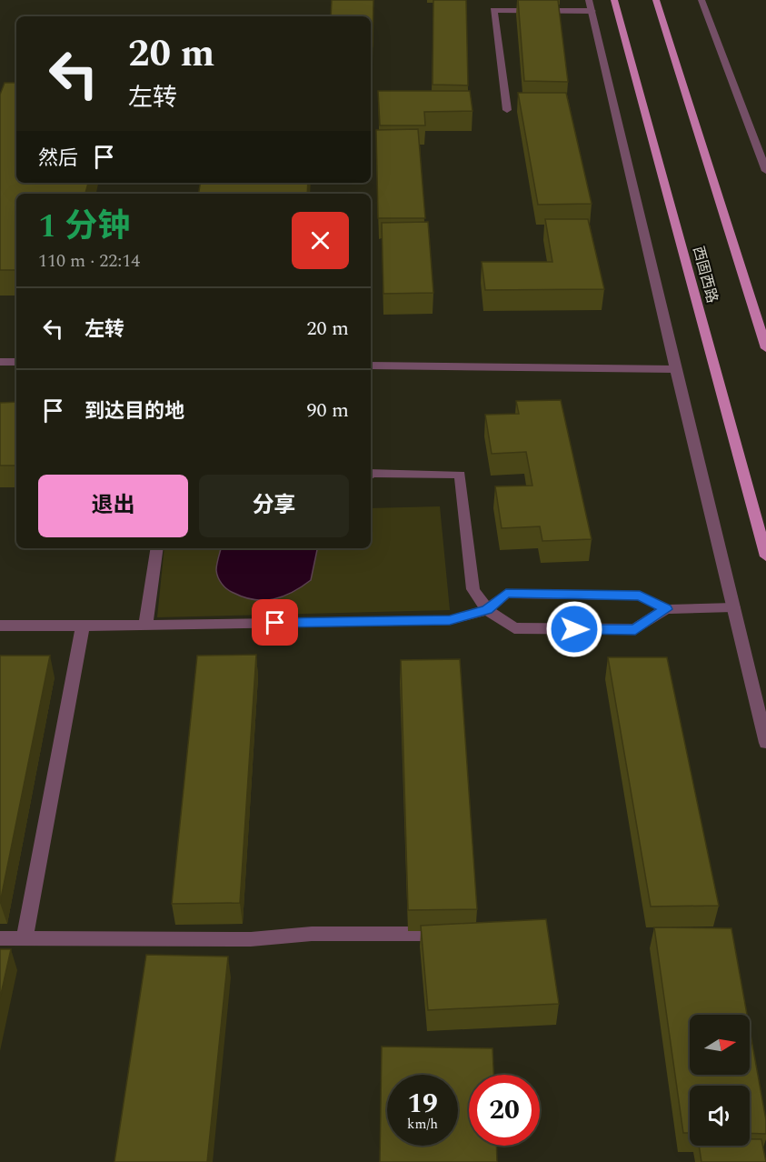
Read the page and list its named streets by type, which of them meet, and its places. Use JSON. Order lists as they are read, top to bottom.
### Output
{
  "streets": {
    "main road": ["西固西路"]
  },
  "north": "right",
  "page": {
    "turn": ["20 m", "左转"],
    "then": "然后",
    "heading": ["1 分钟", "110 m · 22:14"],
    "list": [
      {
        "name": "左转",
        "value": "20 m"
      },
      {
        "name": "到达目的地",
        "value": "90 m"
      }
    ],
    "buttons": ["退出", "分享"],
    "speed": "19 km/h",
    "limit": "20"
  }
}
